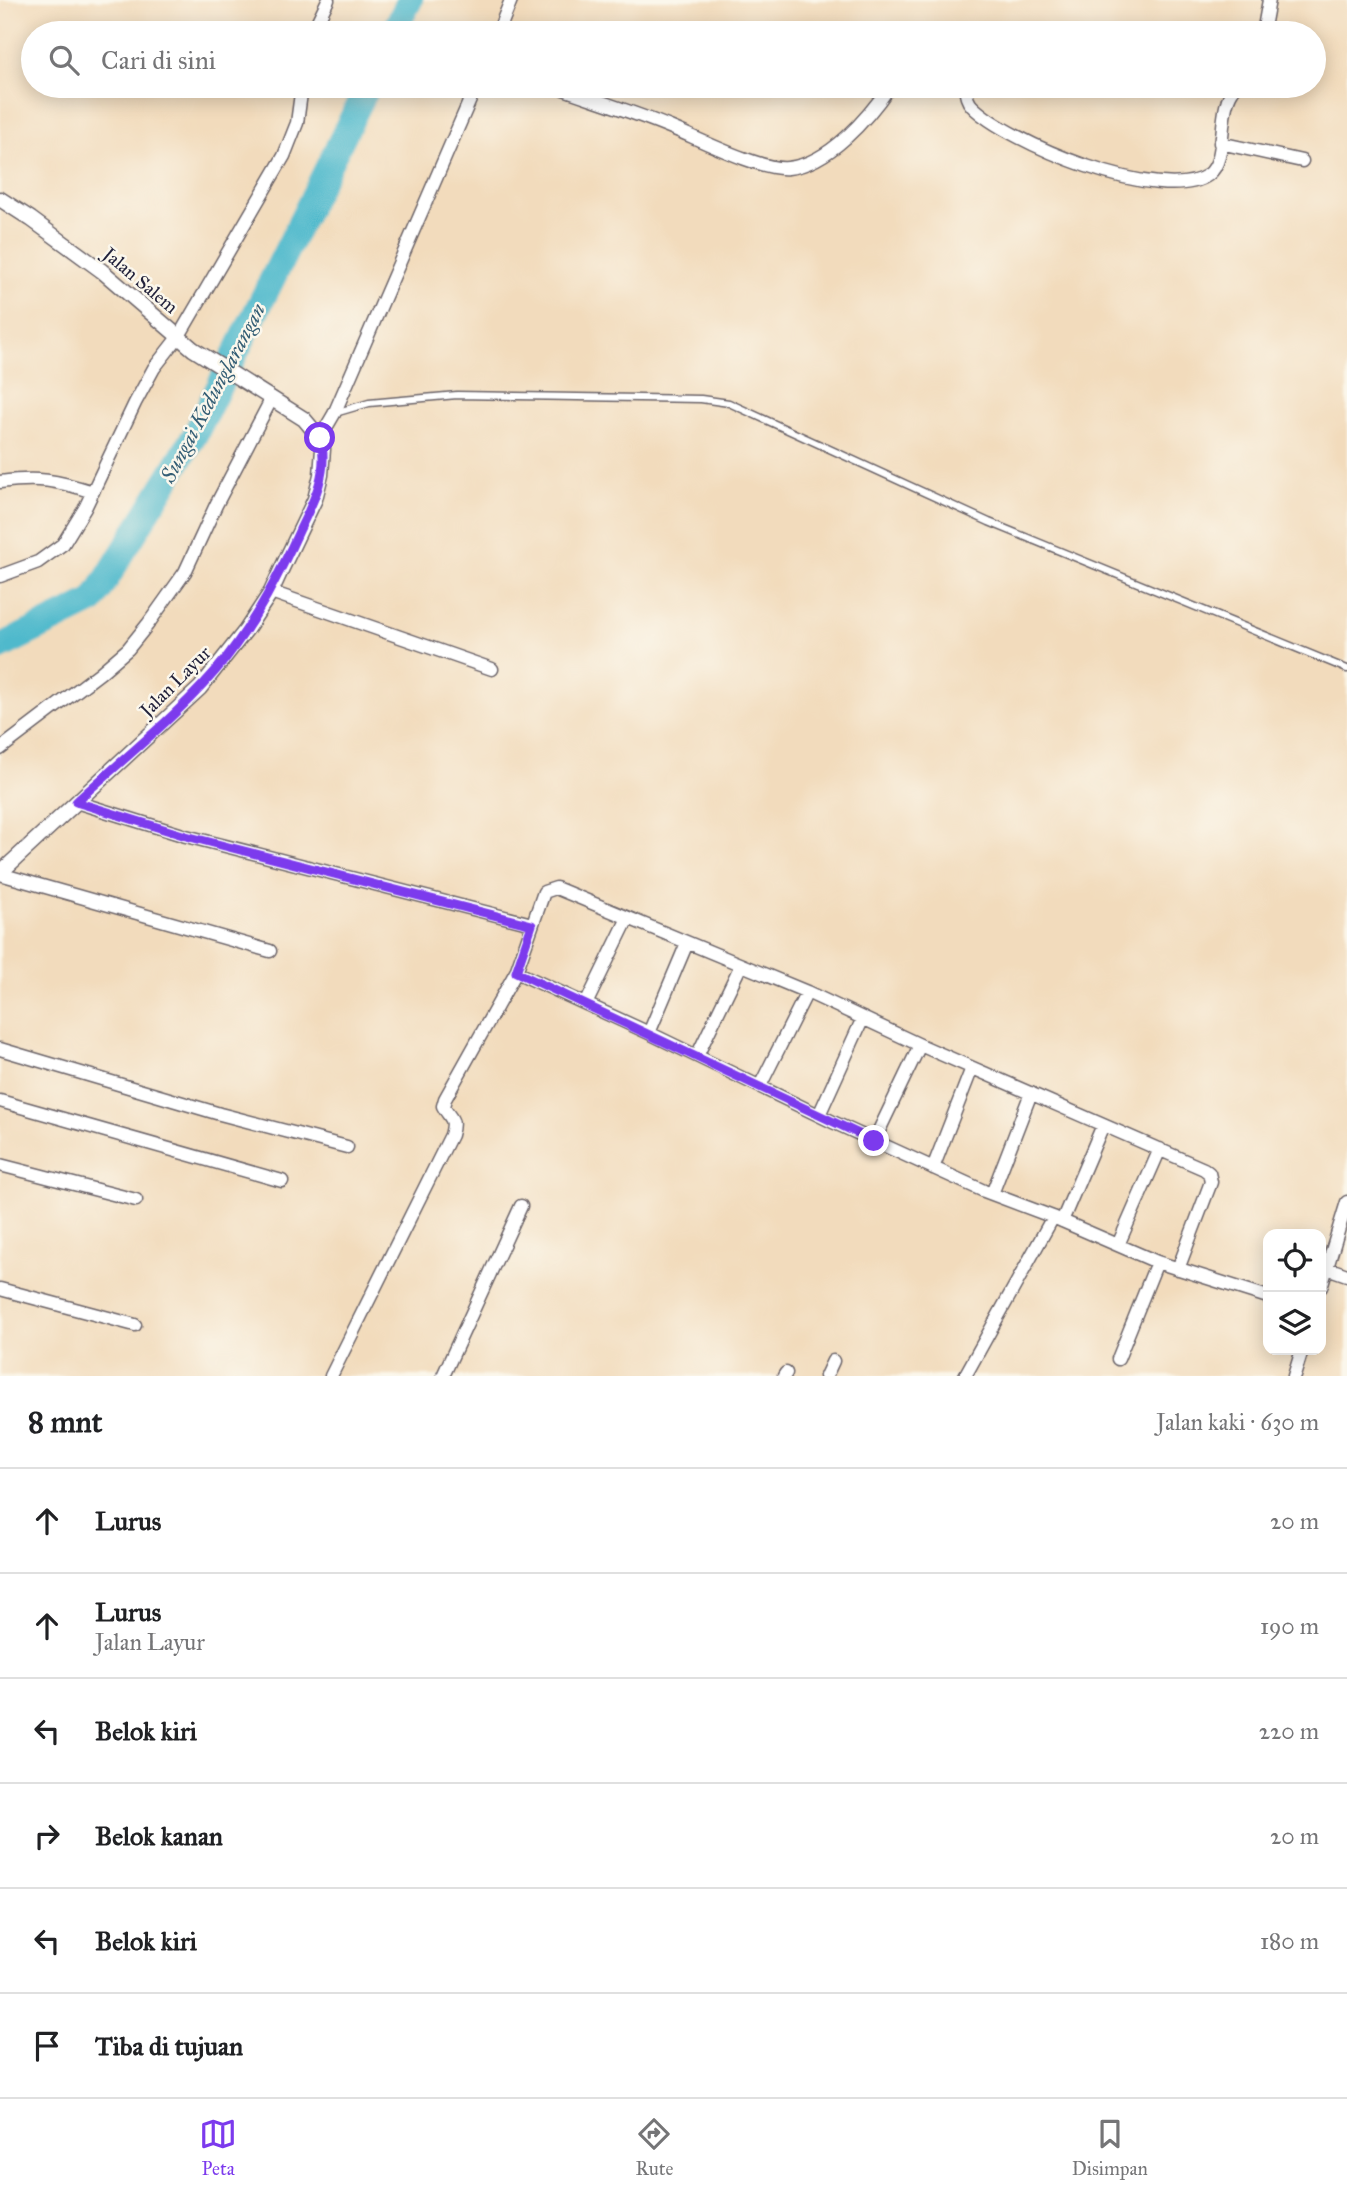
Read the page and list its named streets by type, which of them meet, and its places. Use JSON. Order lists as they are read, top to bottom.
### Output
{
  "streets": {
    "street": ["Jalan Salem", "Jalan Layur"]
  },
  "crossings": [
    ["Jalan Salem", "Jalan Layur"]
  ],
  "water": ["Sungai Kedunglarangan"],
  "page": {
    "search": "Cari di sini",
    "heading": ["8 mnt", "Jalan kaki · 630 m"],
    "list": [
      ["Lurus", "20 m"],
      ["Lurus", "Jalan Layur", "190 m"],
      ["Belok kiri", "220 m"],
      ["Belok kanan", "20 m"],
      ["Belok kiri", "180 m"],
      "Tiba di tujuan"
    ],
    "nav": ["Peta", "Rute", "Disimpan"]
  }
}
